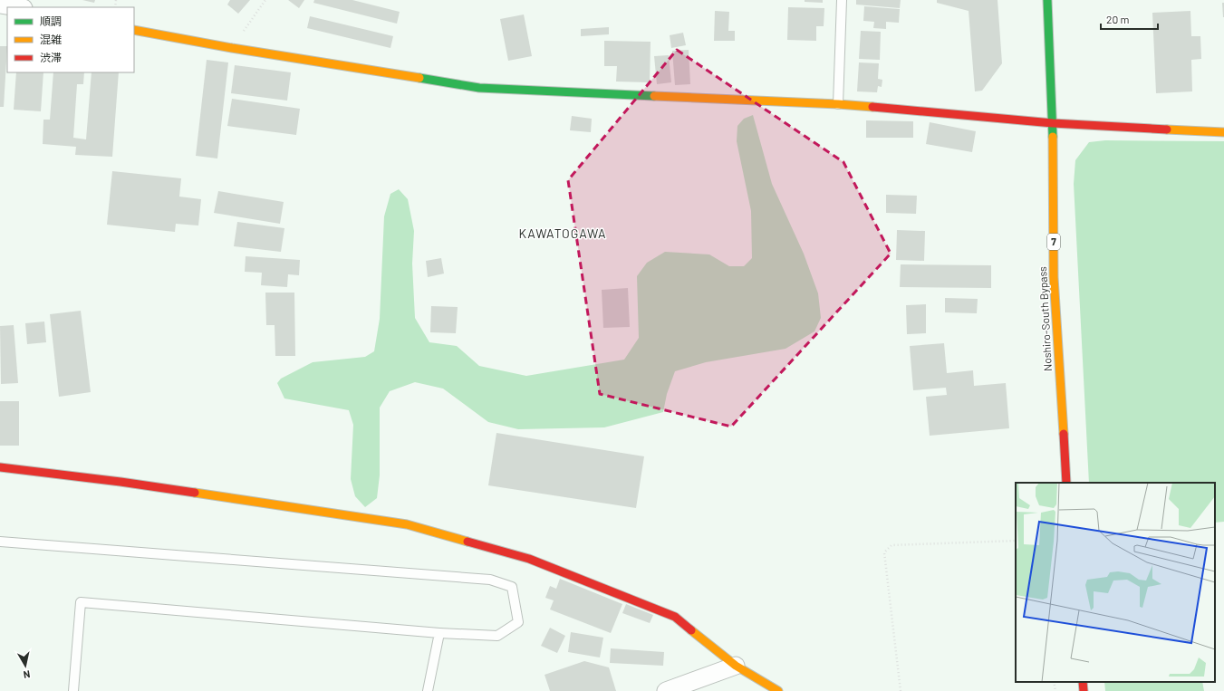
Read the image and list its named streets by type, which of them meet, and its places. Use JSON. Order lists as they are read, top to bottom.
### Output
{
  "streets": {
    "main road": ["7", "Noshiro-South Bypass"]
  },
  "districts": ["KAWATOGAWA"],
  "legend": ["順調", "混雑", "渋滞"],
  "scale_bar": "20 m",
  "north": "bottom"
}
